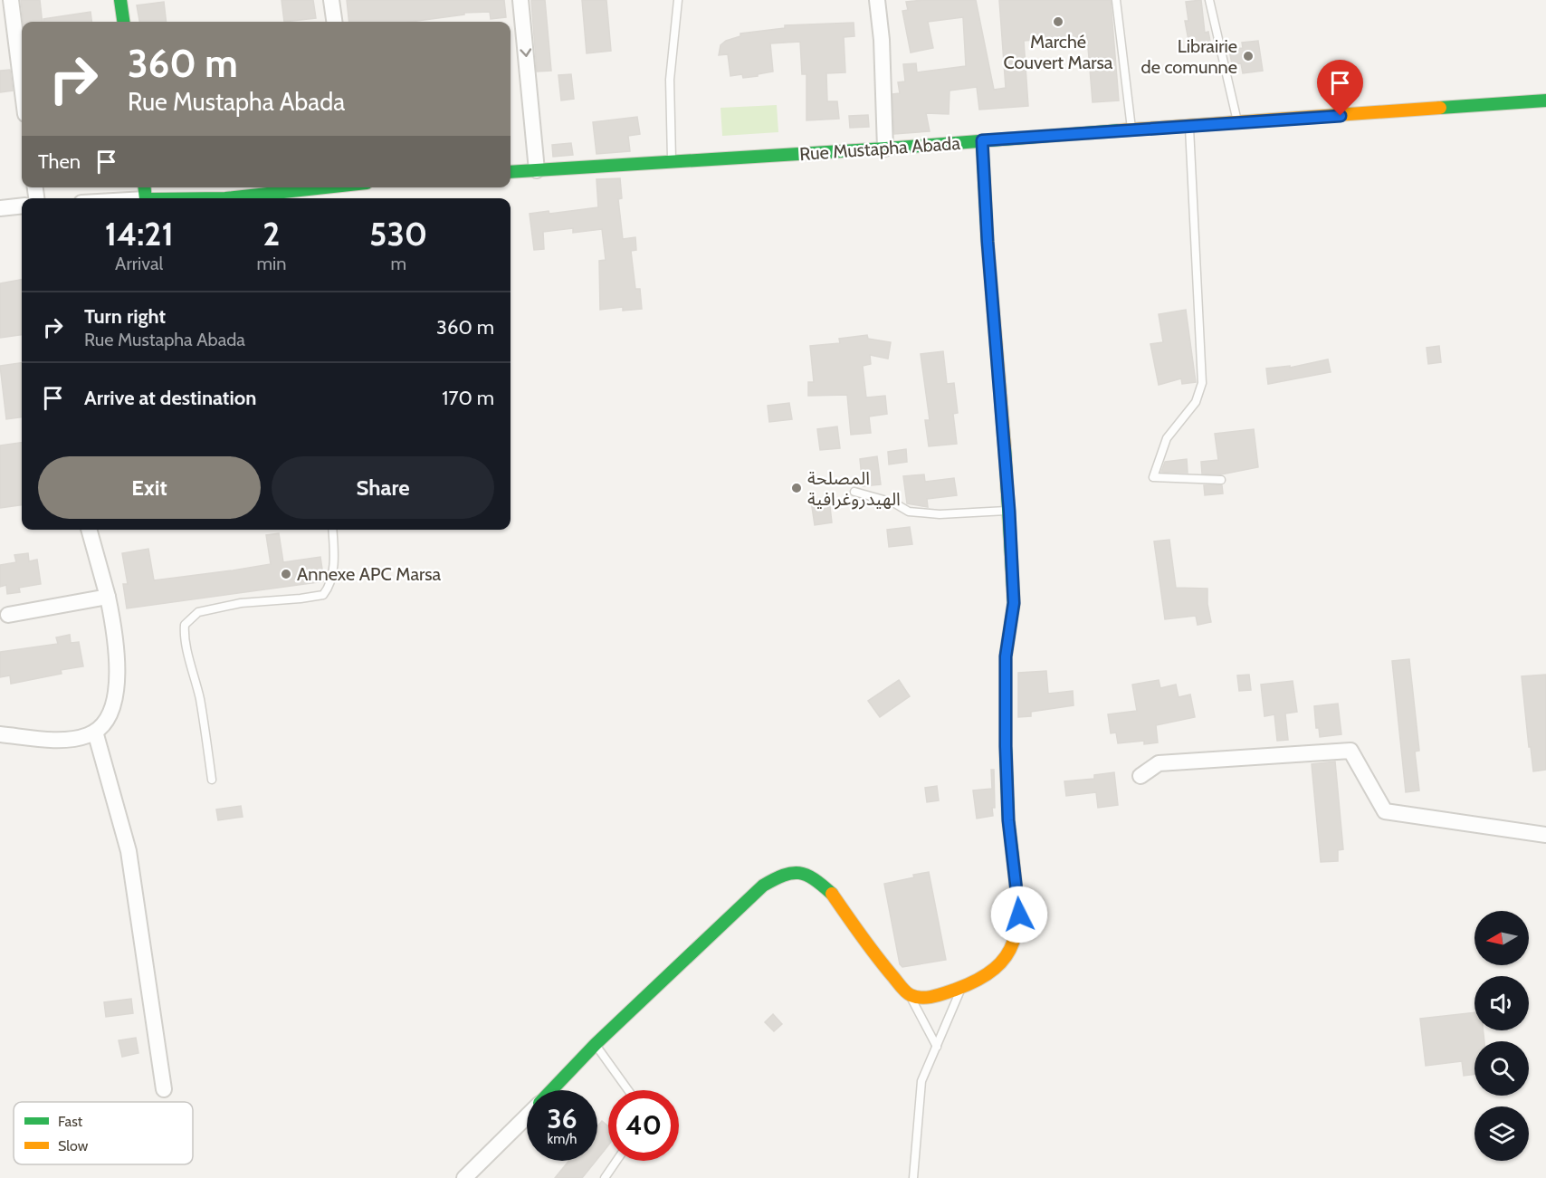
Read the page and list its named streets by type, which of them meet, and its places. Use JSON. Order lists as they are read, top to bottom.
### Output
{
  "streets": {
    "street": ["Rue Mustapha Abada"]
  },
  "places": [
    "Marché Couvert Marsa",
    "Librairie de comunne",
    "المصلحة الهيدروغرافية",
    "Annexe APC Marsa"
  ],
  "legend": ["Fast", "Slow"],
  "north": "left",
  "page": {
    "turn": ["360 m", "Rue Mustapha Abada"],
    "then": "Then",
    "eta": [
      "14:21",
      "Arrival",
      "2",
      "min",
      "530",
      "m"
    ],
    "list": [
      {
        "name": "Turn right",
        "note": "Rue Mustapha Abada",
        "value": "360 m"
      },
      {
        "name": "Arrive at destination",
        "value": "170 m"
      }
    ],
    "buttons": ["Exit", "Share"],
    "speed": "36 km/h",
    "limit": "40"
  }
}
